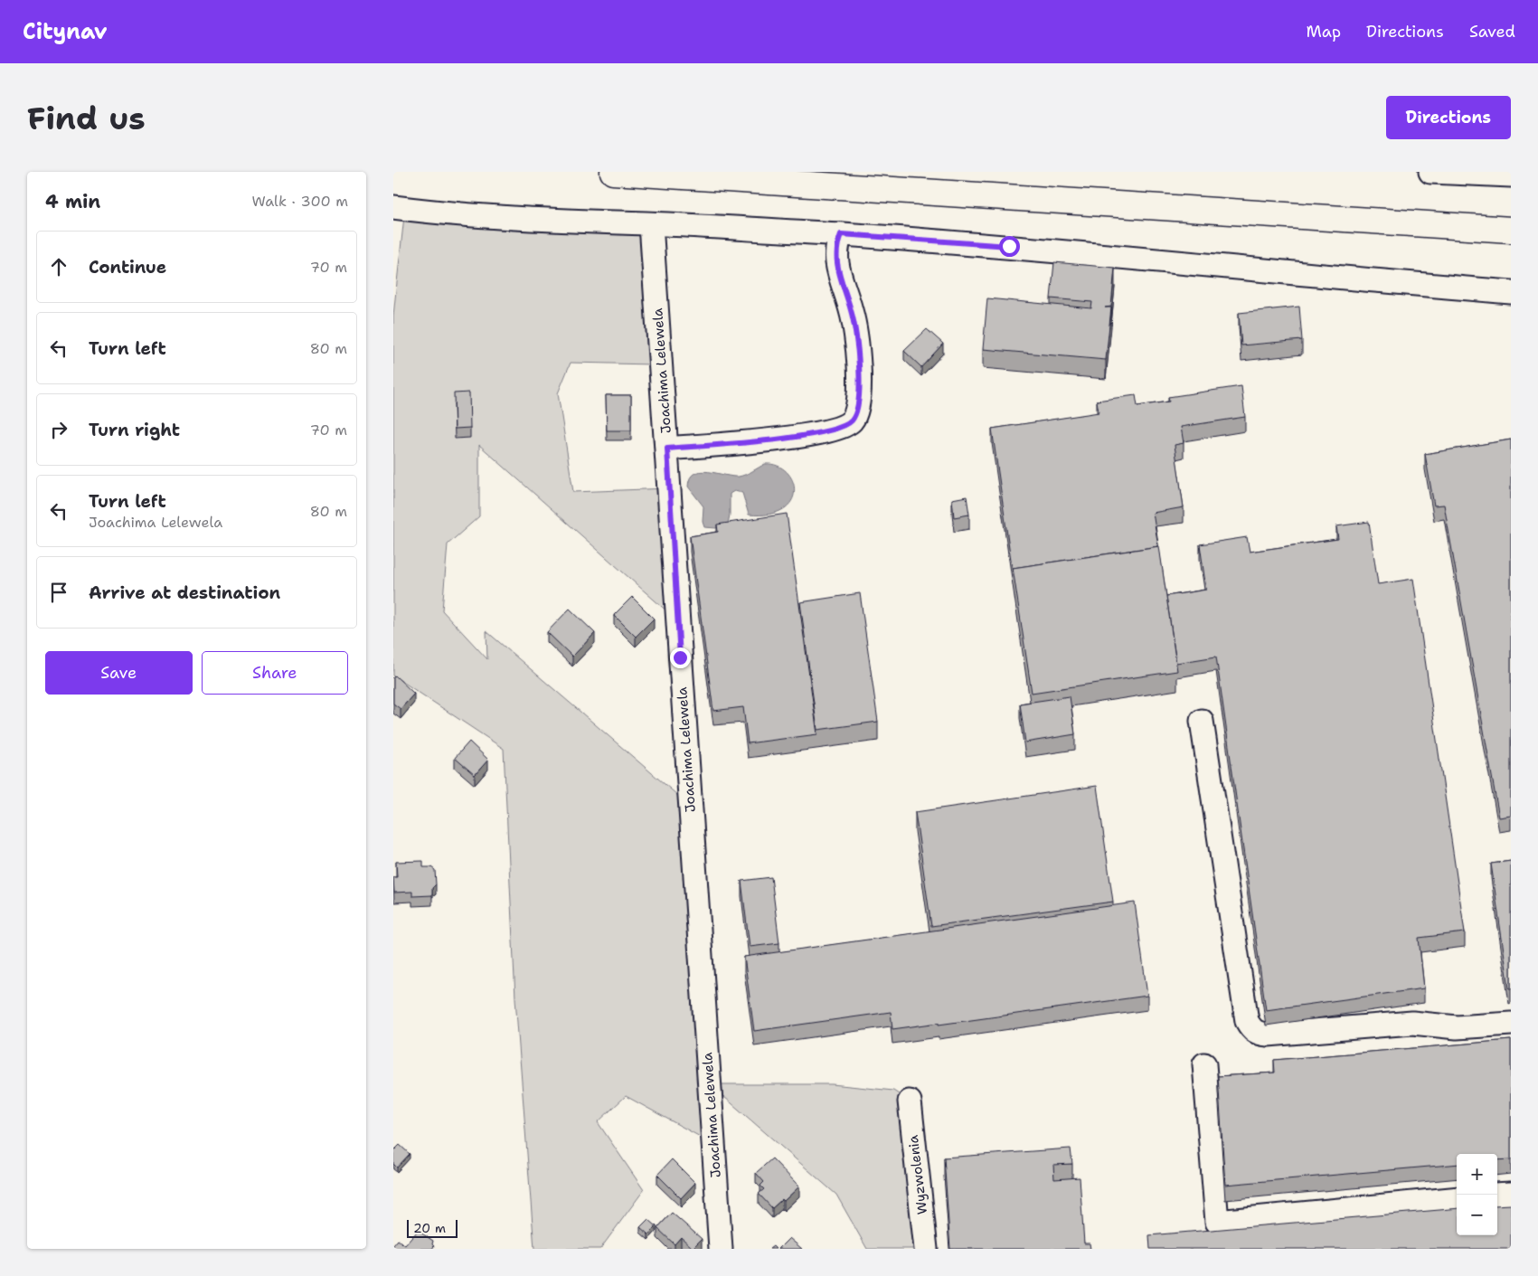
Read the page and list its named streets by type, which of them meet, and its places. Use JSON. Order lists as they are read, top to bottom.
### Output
{
  "streets": {
    "street": ["Joachima Lelewela", "Wyzwolenia"]
  },
  "scale_bar": "20 m",
  "page": {
    "header": "Citynav",
    "nav": ["Map", "Directions", "Saved"],
    "buttons": [
      "Directions",
      ["Save", "Share"]
    ],
    "title": "Find us",
    "heading": ["4 min", "Walk · 300 m"],
    "list": [
      ["Continue", "70 m"],
      ["Turn left", "80 m"],
      ["Turn right", "70 m"],
      ["Turn left", "Joachima Lelewela", "80 m"],
      "Arrive at destination"
    ],
    "map_buttons": ["+", "−"],
    "scale": "20 m"
  }
}
